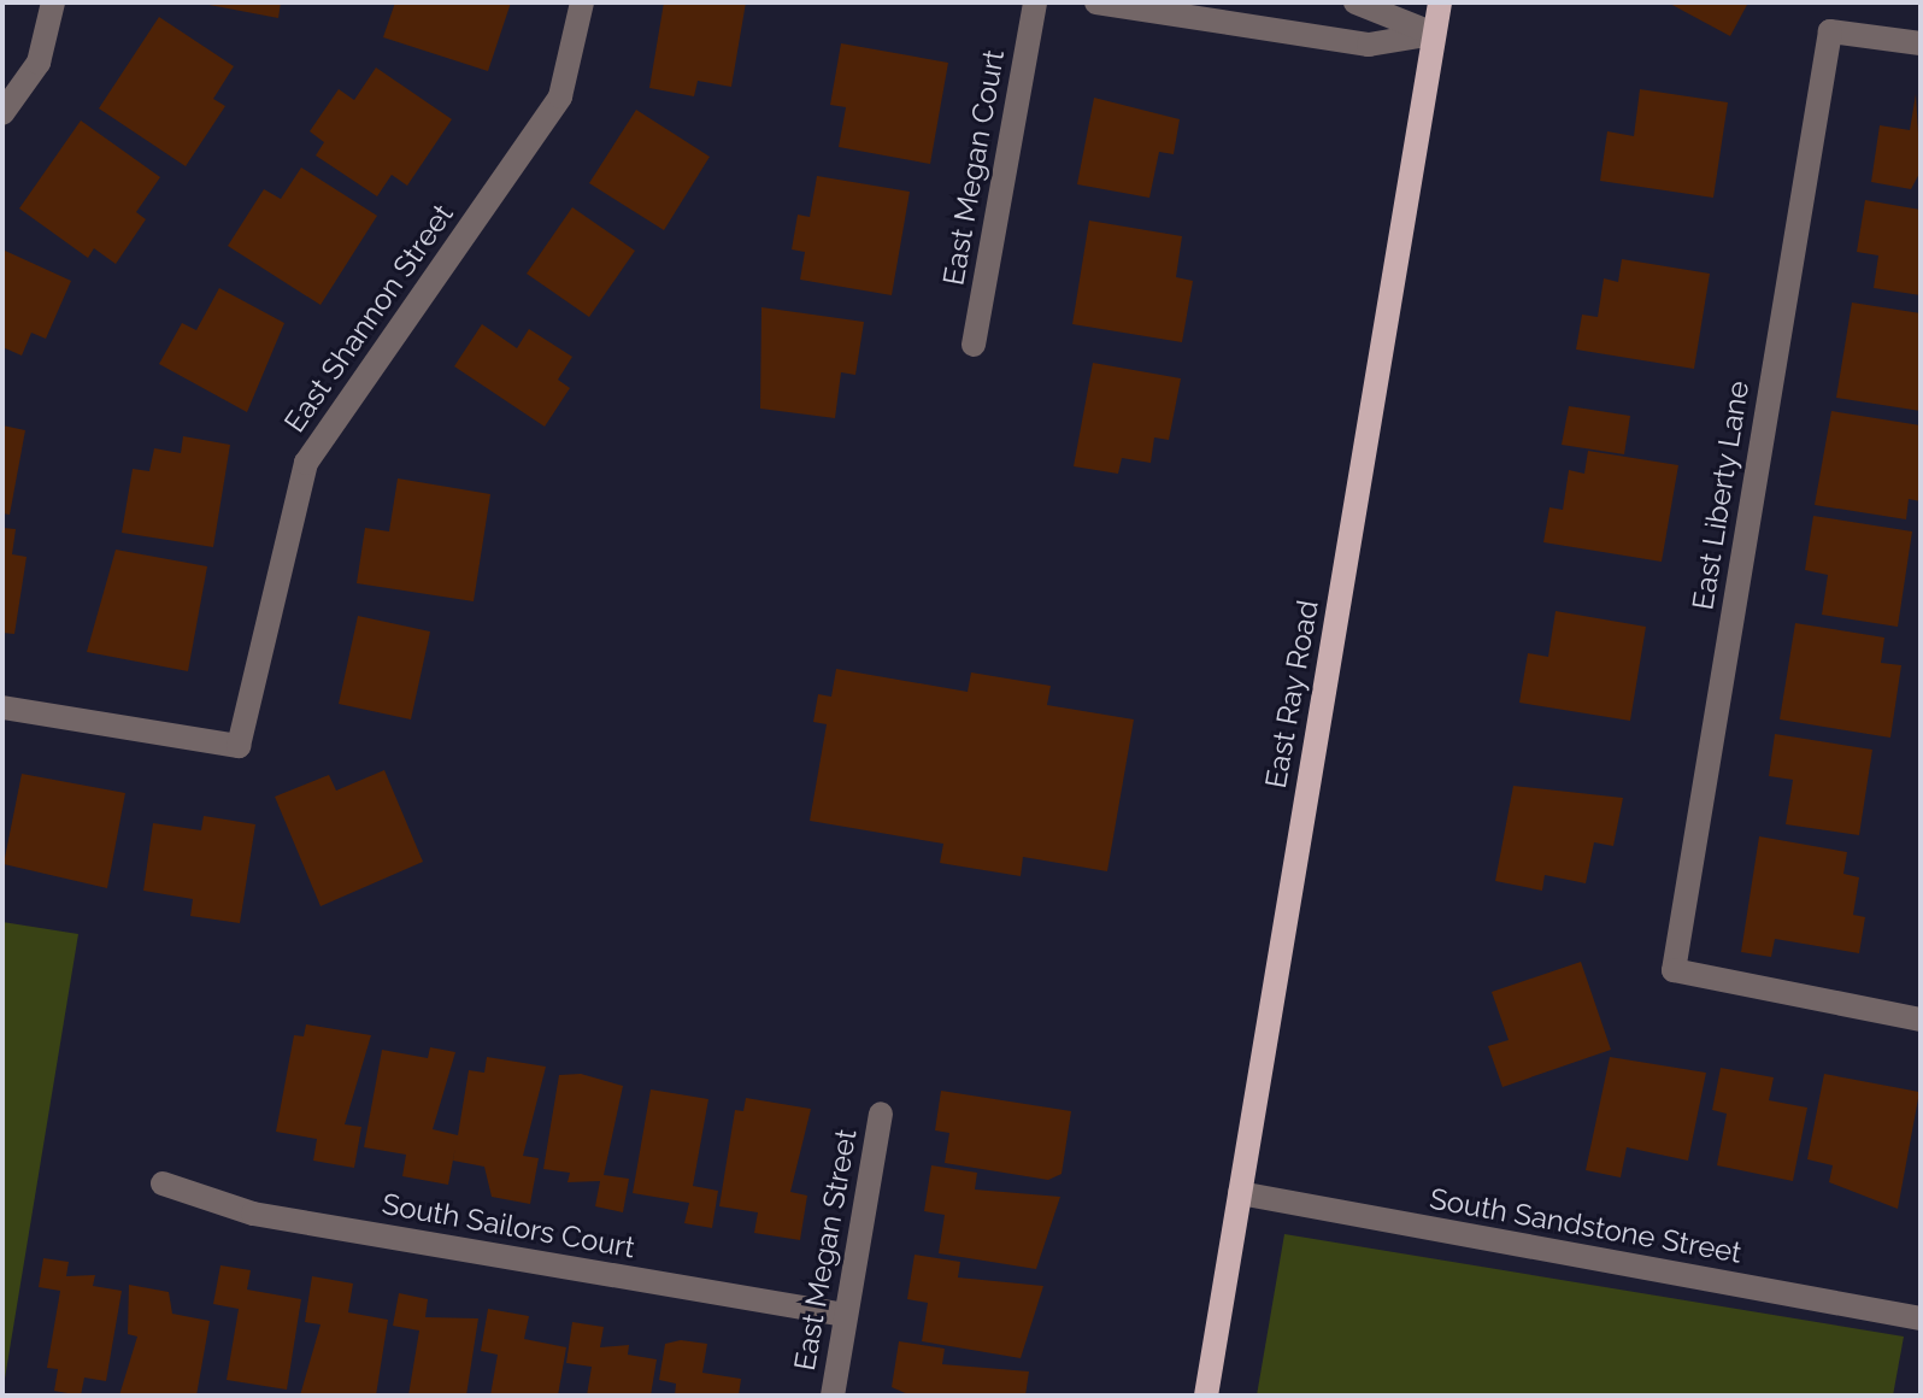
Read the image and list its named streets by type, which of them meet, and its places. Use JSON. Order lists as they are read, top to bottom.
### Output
{
  "streets": {
    "main road": ["East Ray Road"],
    "street": [
      "East Megan Court",
      "East Shannon Street",
      "East Liberty Lane",
      "South Sailors Court",
      "South Sandstone Street",
      "East Megan Street"
    ]
  },
  "crossings": [
    ["East Ray Road", "South Sandstone Street"],
    ["South Sailors Court", "East Megan Street"]
  ]
}
